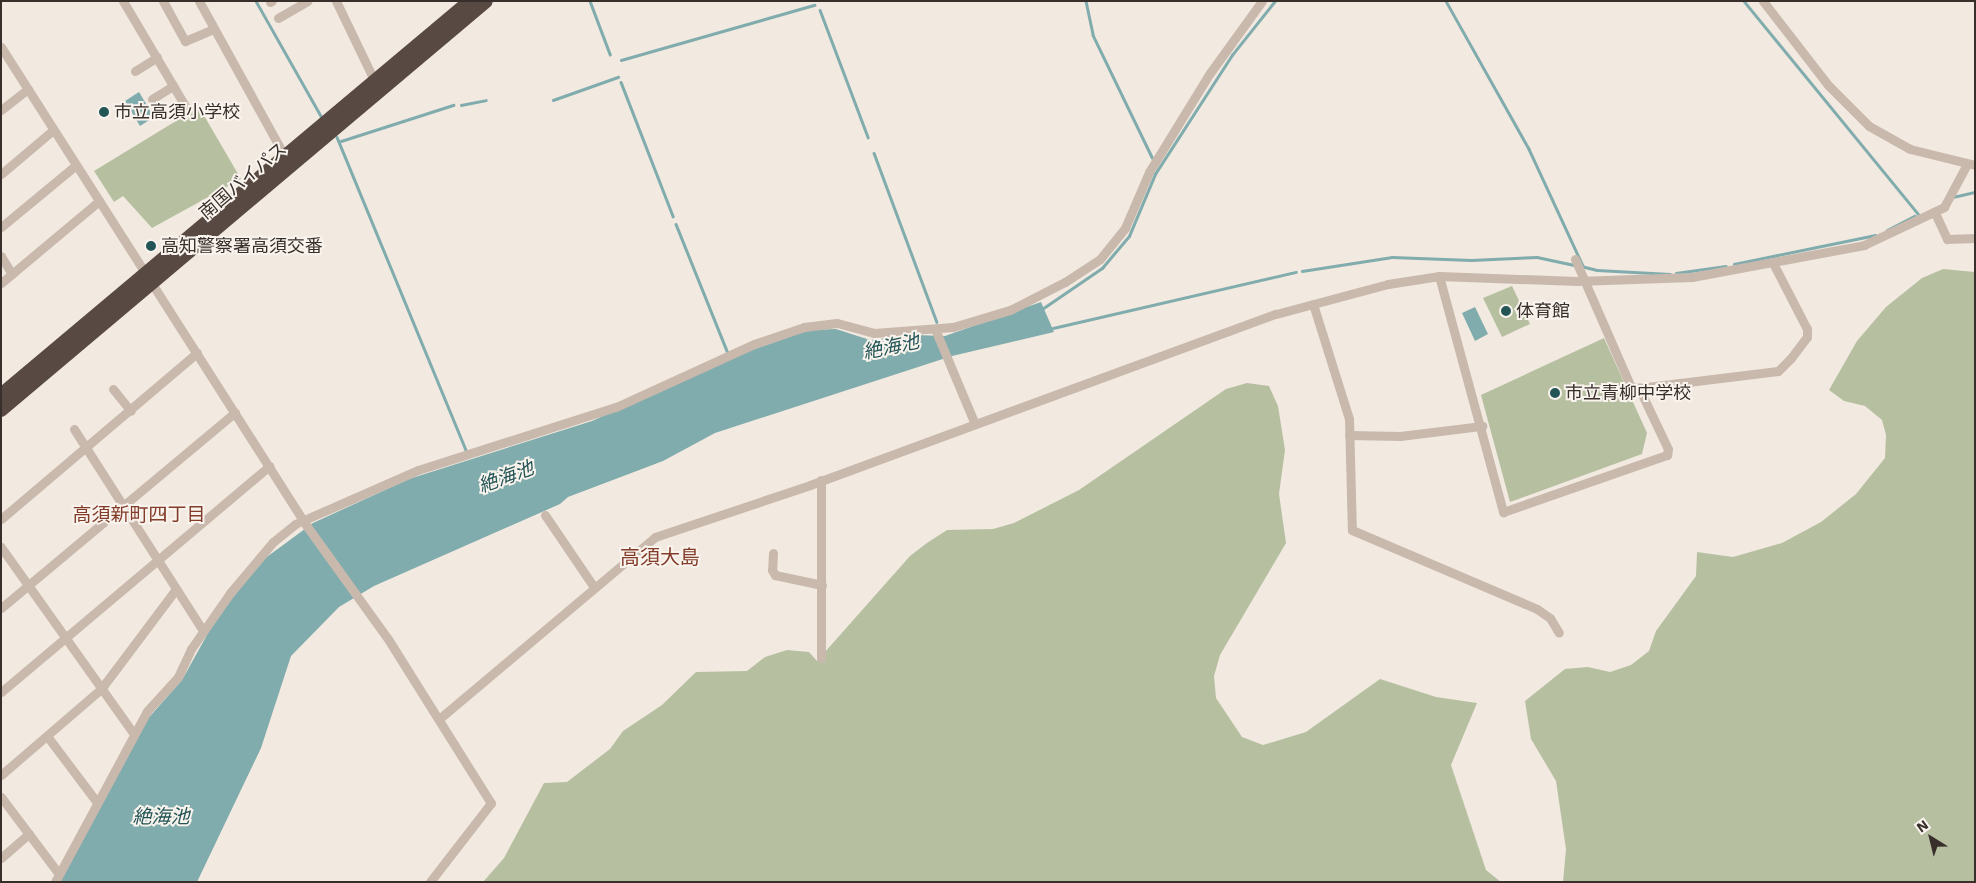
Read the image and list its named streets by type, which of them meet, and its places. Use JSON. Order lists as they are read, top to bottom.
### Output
{
  "streets": {
    "highway": ["南国バイパス"]
  },
  "districts": ["高須新町四丁目", "高須大島"],
  "water": ["絶海池"],
  "places": [
    "市立高須小学校",
    "高知警察署高須交番",
    "体育館",
    "市立青柳中学校"
  ],
  "north": "top left"
}
